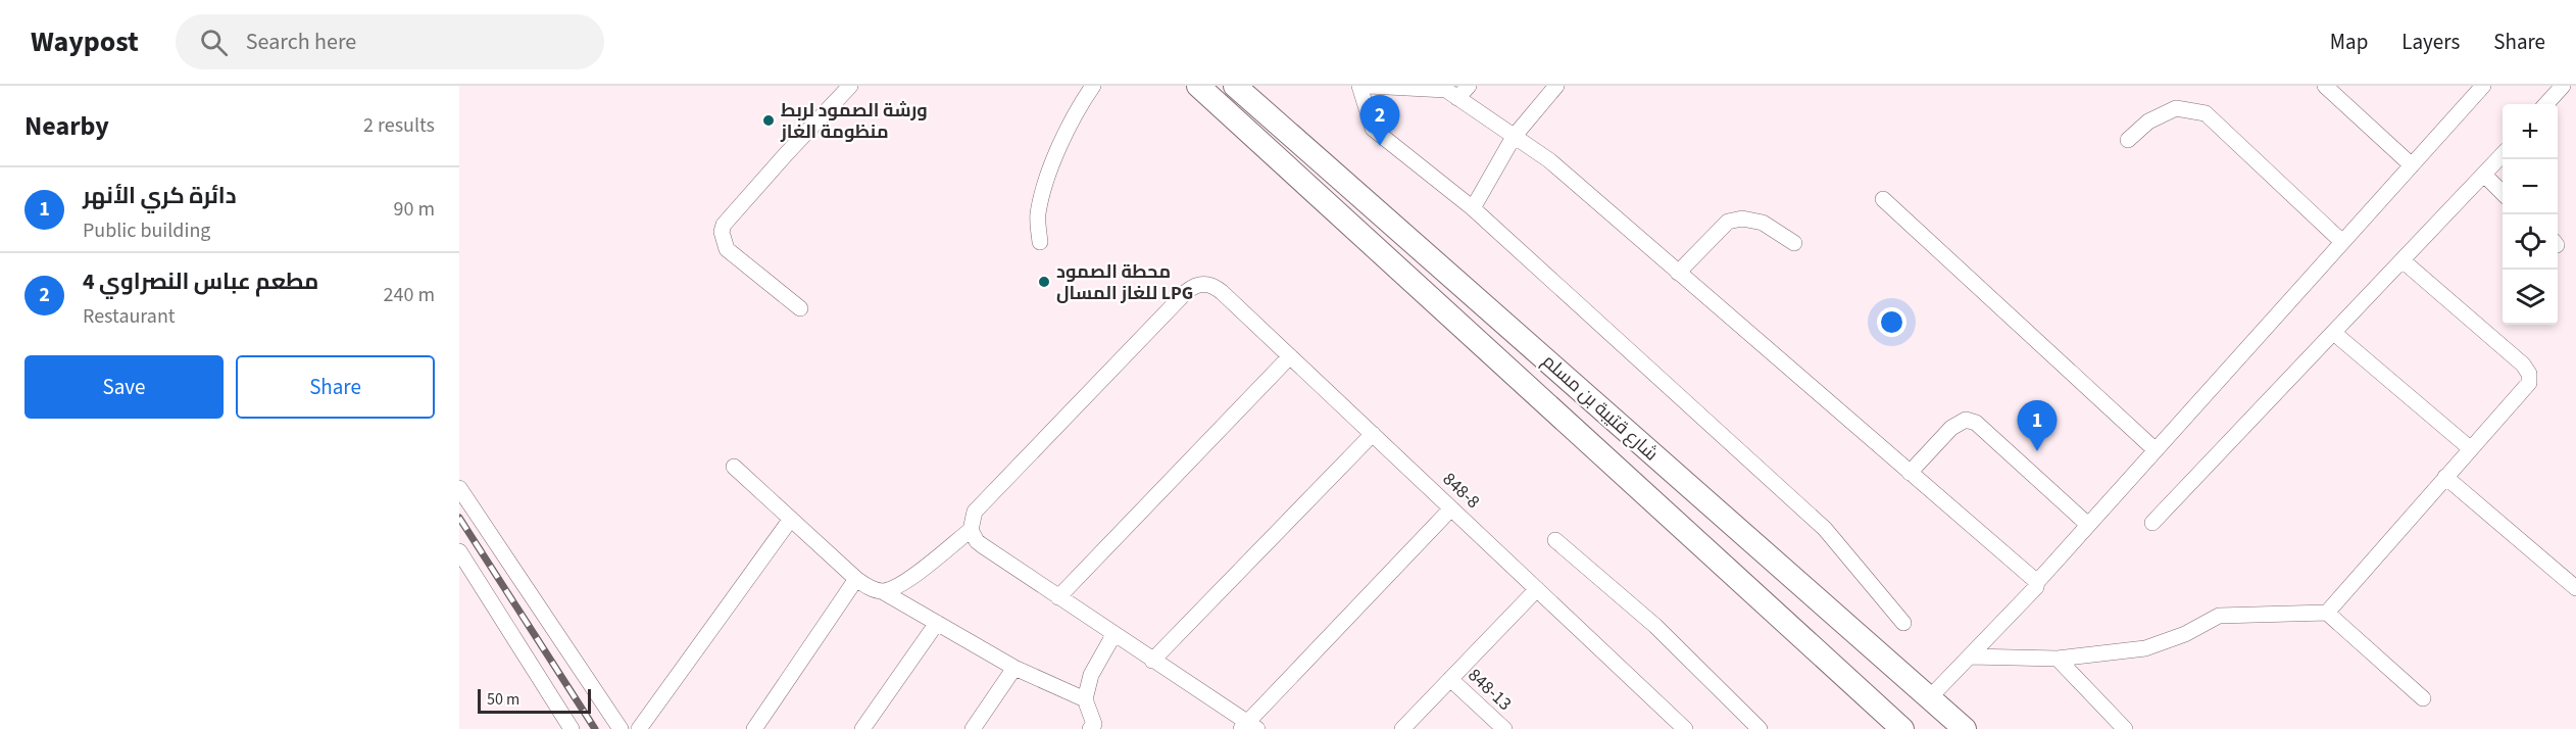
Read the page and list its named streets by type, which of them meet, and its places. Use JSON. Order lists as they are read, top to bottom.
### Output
{
  "streets": {
    "highway": ["شارع قتيبة بن مسلم"],
    "street": ["848-8", "848-13"]
  },
  "places": ["ورشة الصمود لربط منظومة الغاز", "محطة الصمود للغاز المسال LPG"],
  "scale_bar": "50 m",
  "page": {
    "header": "Waypost",
    "search": "Search here",
    "nav": ["Map", "Layers", "Share"],
    "heading": ["Nearby", "2 results"],
    "pins": ["2", "1"],
    "map_buttons": ["+", "−"],
    "list": [
      {
        "mark": "1",
        "name": "دائرة كري الأنهر",
        "note": "Public building",
        "value": "90 m"
      },
      {
        "mark": "2",
        "name": "مطعم عباس النصراوي 4",
        "note": "Restaurant",
        "value": "240 m"
      }
    ],
    "buttons": ["Save", "Share"],
    "scale": "50 m"
  }
}
